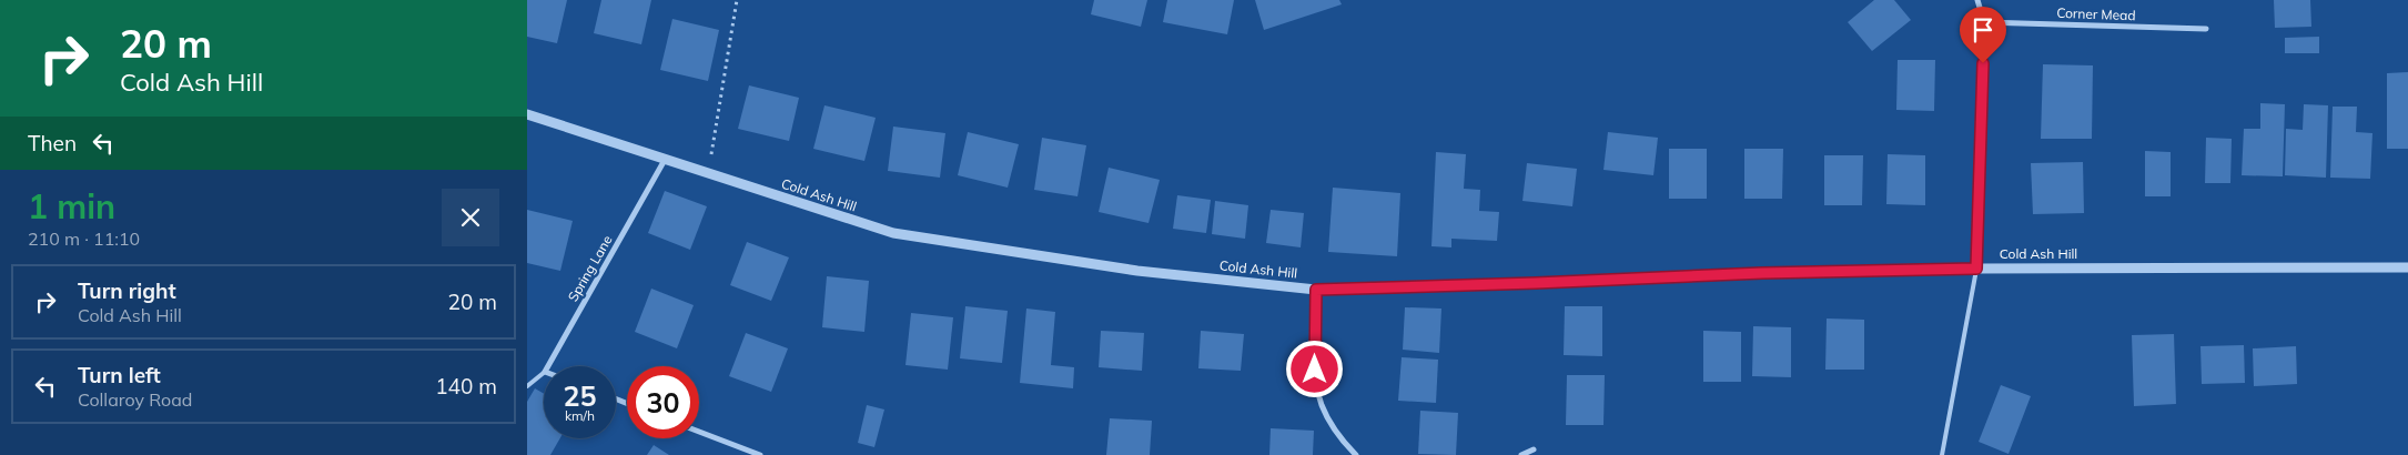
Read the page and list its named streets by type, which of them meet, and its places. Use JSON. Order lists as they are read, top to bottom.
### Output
{
  "streets": {
    "street": ["Corner Mead", "Cold Ash Hill", "Spring Lane"]
  },
  "crossings": [
    ["Cold Ash Hill", "Spring Lane"]
  ],
  "page": {
    "turn": ["20 m", "Cold Ash Hill"],
    "then": "Then",
    "heading": ["1 min", "210 m · 11:10"],
    "list": [
      {
        "name": "Turn right",
        "note": "Cold Ash Hill",
        "value": "20 m"
      },
      {
        "name": "Turn left",
        "note": "Collaroy Road",
        "value": "140 m"
      }
    ],
    "speed": "25 km/h",
    "limit": "30"
  }
}
